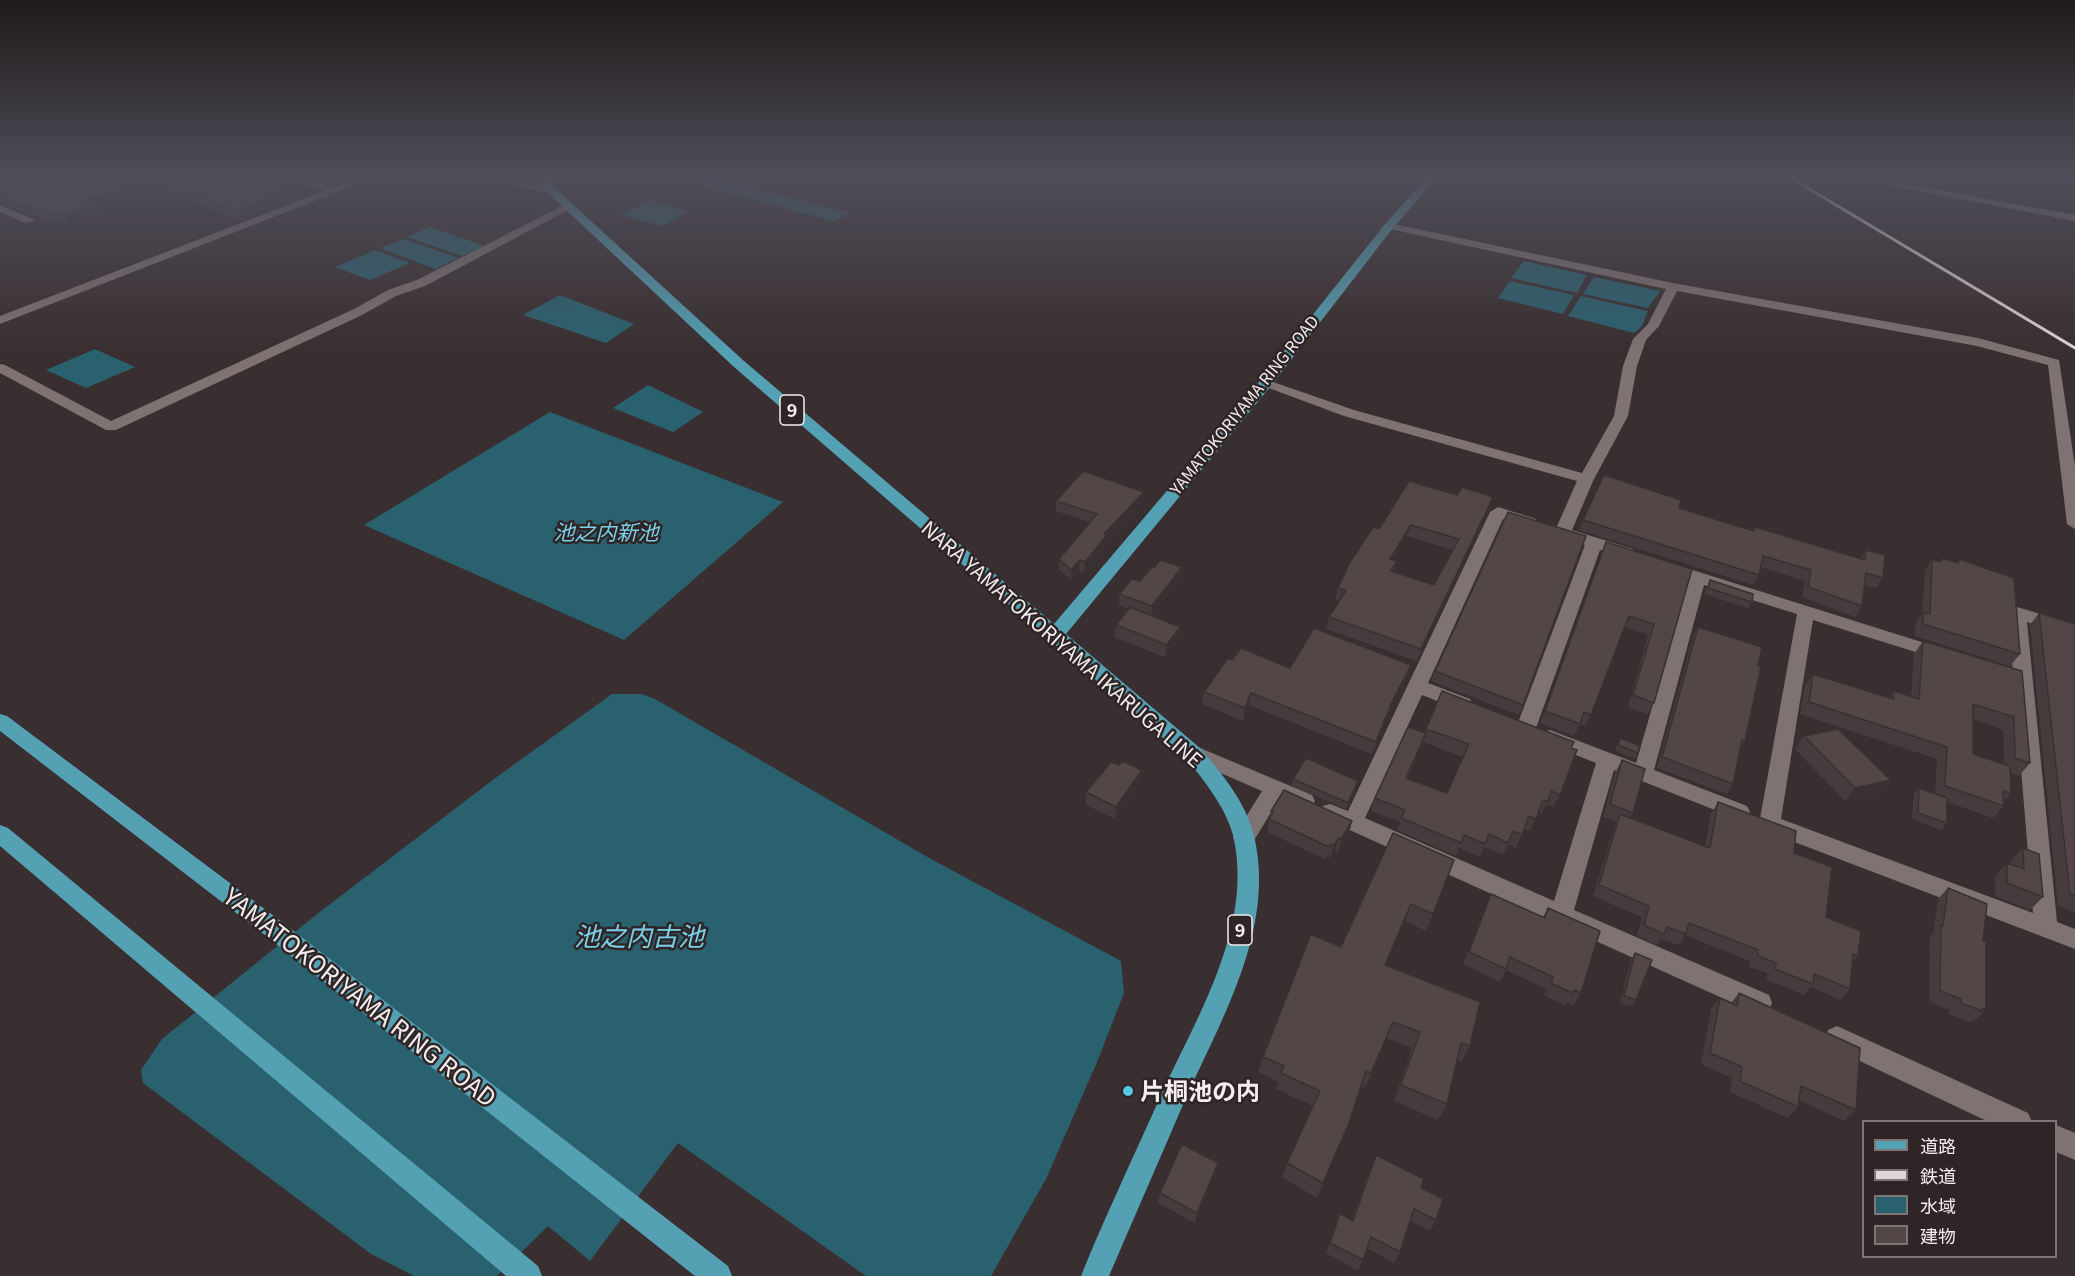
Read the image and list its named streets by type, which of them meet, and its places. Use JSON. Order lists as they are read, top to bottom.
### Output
{
  "streets": {
    "main road": ["YAMATOKORIYAMA RING ROAD", "9", "NARA YAMATOKORIYAMA IKARUGA LINE"]
  },
  "crossings": [
    ["YAMATOKORIYAMA RING ROAD", "NARA YAMATOKORIYAMA IKARUGA LINE"]
  ],
  "water": ["池之内新池", "池之内古池"],
  "places": ["片桐池の内"],
  "legend": [
    "道路",
    "鉄道",
    "水域",
    "建物"
  ]
}
